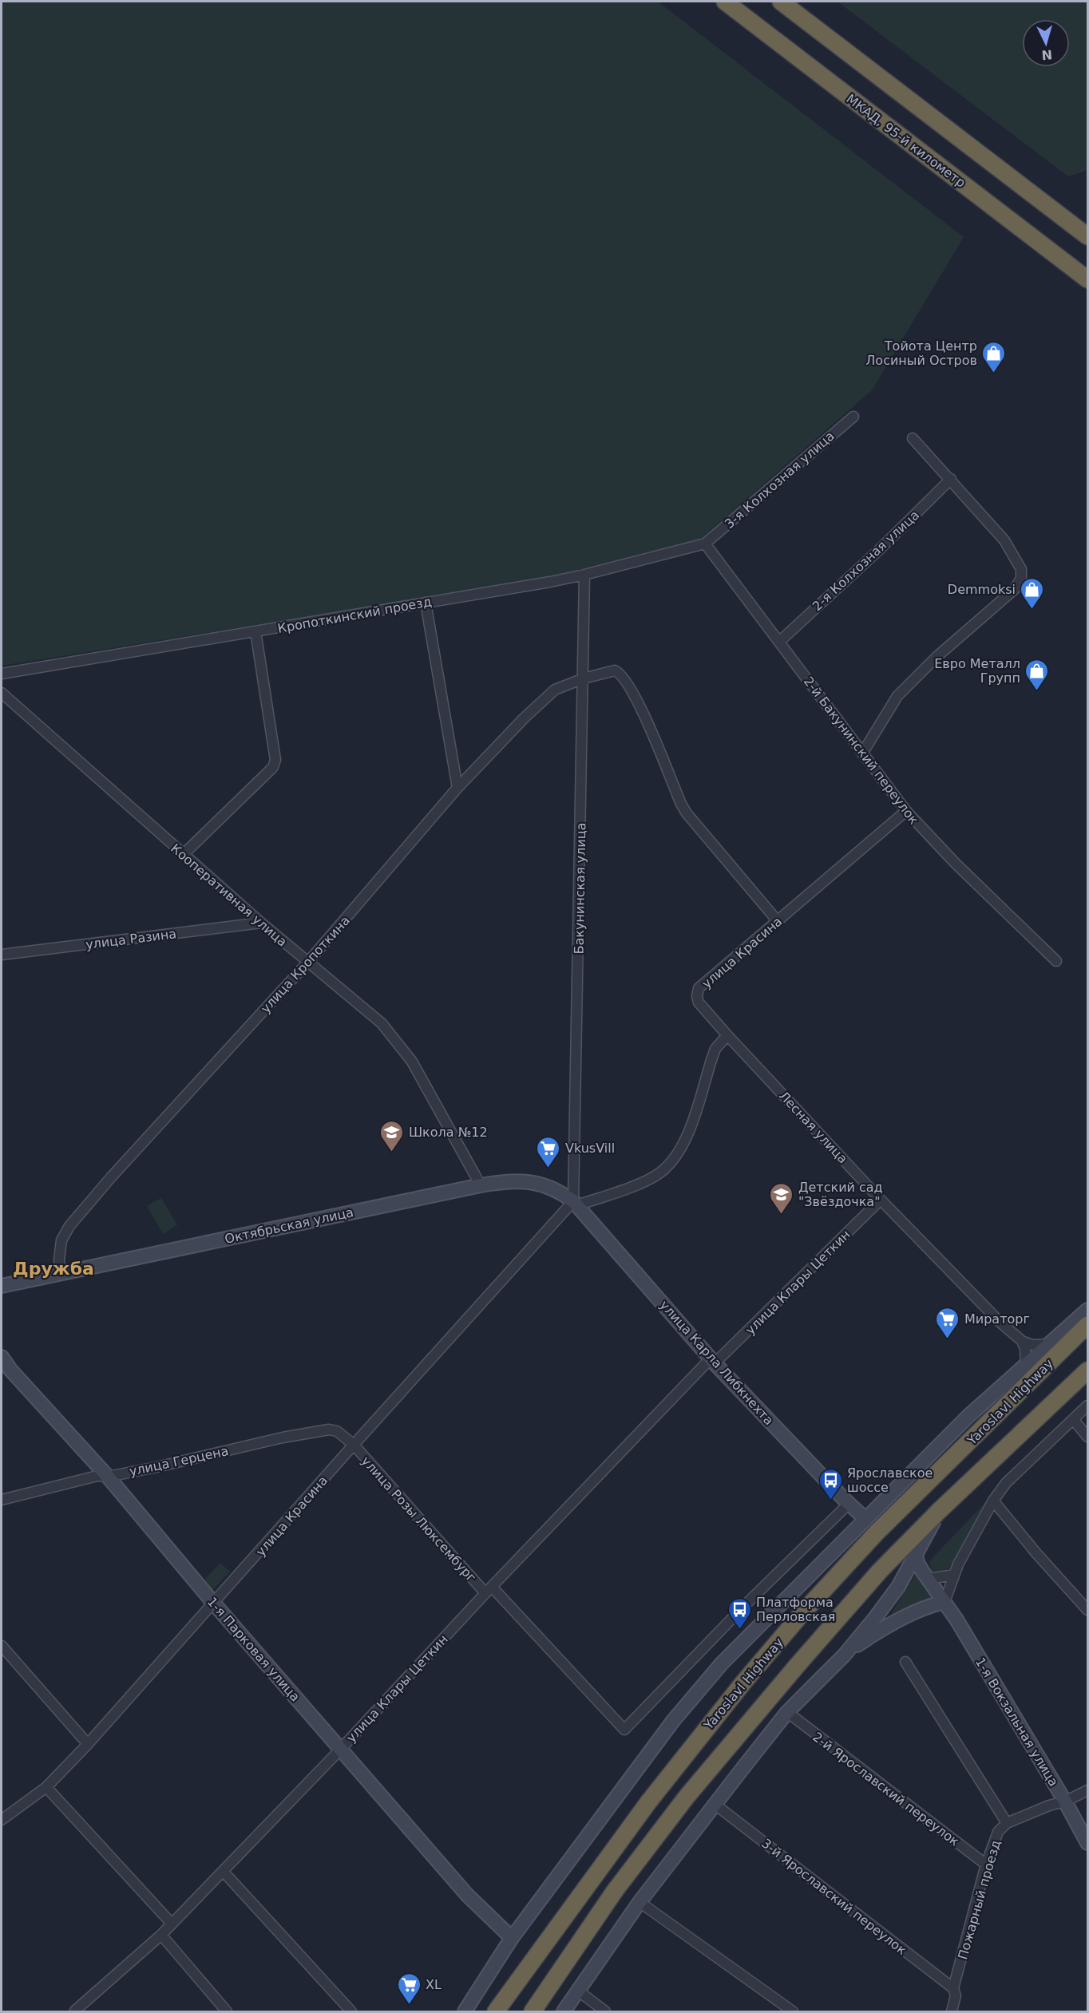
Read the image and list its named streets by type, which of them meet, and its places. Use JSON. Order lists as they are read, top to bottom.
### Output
{
  "streets": {
    "highway": ["МКАД, 95-й километр", "Yaroslavl Highway"],
    "street": [
      "3-я Колхозная улица",
      "2-я Колхозная улица",
      "Кропоткинский проезд",
      "2-й Бакунинский переулок",
      "Бакунинская улица",
      "Кооперативная улица",
      "улица Разина",
      "улица Красина",
      "улица Кропоткина",
      "Лесная улица",
      "Октябрьская улица",
      "улица Клары Цеткин",
      "улица Карла Либкнехта",
      "улица Герцена",
      "улица Розы Люксембург",
      "1-я Парковая улица",
      "1-я Вокзальная улица",
      "2-й Ярославский переулок",
      "3-й Ярославский переулок",
      "Пожарный проезд"
    ]
  },
  "crossings": [
    ["3-я Колхозная улица", "Кропоткинский проезд"],
    ["3-я Колхозная улица", "2-й Бакунинский переулок"],
    ["2-я Колхозная улица", "2-й Бакунинский переулок"],
    ["Кропоткинский проезд", "2-й Бакунинский переулок"],
    ["Кропоткинский проезд", "Бакунинская улица"],
    ["2-й Бакунинский переулок", "улица Красина"],
    ["Бакунинская улица", "улица Красина"],
    ["Бакунинская улица", "улица Кропоткина"],
    ["Бакунинская улица", "Октябрьская улица"],
    ["Бакунинская улица", "улица Карла Либкнехта"],
    ["Кооперативная улица", "улица Разина"],
    ["Кооперативная улица", "улица Кропоткина"],
    ["Кооперативная улица", "Октябрьская улица"],
    ["улица Красина", "улица Кропоткина"],
    ["улица Красина", "Лесная улица"],
    ["улица Красина", "Октябрьская улица"],
    ["улица Красина", "улица Карла Либкнехта"],
    ["улица Красина", "улица Герцена"],
    ["улица Красина", "улица Розы Люксембург"],
    ["улица Красина", "1-я Парковая улица"],
    ["улица Кропоткина", "Октябрьская улица"],
    ["Лесная улица", "улица Клары Цеткин"],
    ["Октябрьская улица", "улица Карла Либкнехта"],
    ["улица Клары Цеткин", "улица Карла Либкнехта"],
    ["улица Клары Цеткин", "улица Розы Люксембург"],
    ["улица Клары Цеткин", "1-я Парковая улица"],
    ["улица Карла Либкнехта", "улица Розы Люксембург"],
    ["улица Герцена", "улица Розы Люксембург"],
    ["улица Герцена", "1-я Парковая улица"],
    ["2-й Ярославский переулок", "Пожарный проезд"],
    ["3-й Ярославский переулок", "Пожарный проезд"]
  ],
  "districts": ["Дружба"],
  "places": {
    "shop": ["Тойота Центр Лосиный Остров", "Demmoksi", "Евро Металл Групп"],
    "school or university": ["Школа №12", "Детский сад \"Звёздочка\""],
    "supermarket": ["VkusVill", "Мираторг", "XL"],
    "bus stop": ["Ярославское шоссе", "Платформа Перловская"]
  },
  "north": "bottom"
}
